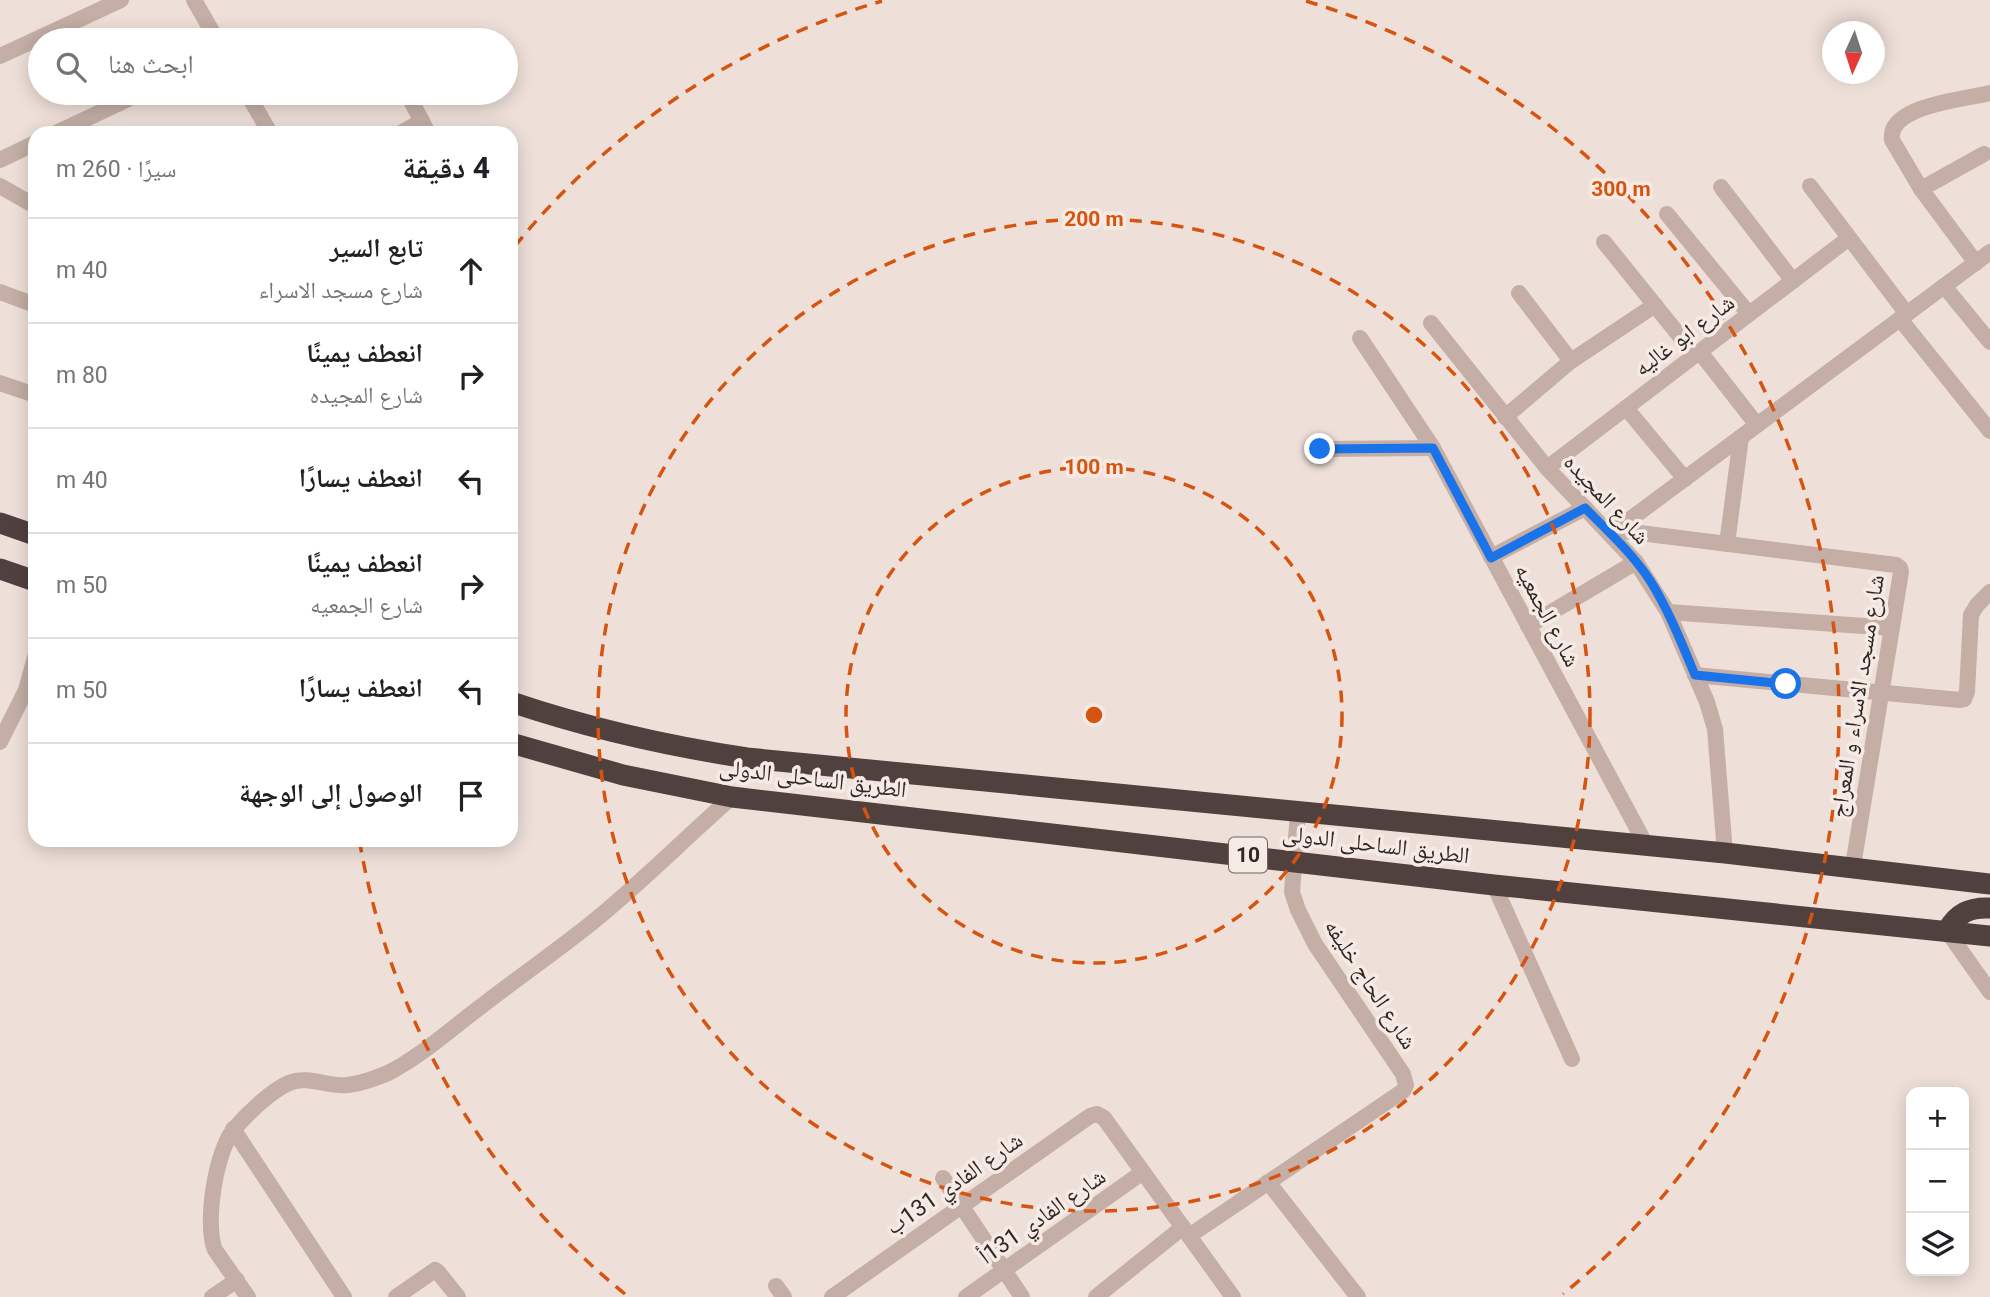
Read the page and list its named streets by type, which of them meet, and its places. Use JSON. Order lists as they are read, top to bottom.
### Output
{
  "streets": {
    "highway": ["الطريق الساحلى الدولى", "10"],
    "street": [
      "شارع ابو غاليه",
      "شارع المجيده",
      "شارع الجمعيه",
      "شارع مسجد الاسراء و المعراج",
      "شارع الحاج خليفه",
      "شارع الفادي 131ب",
      "شارع الفادي 131أ"
    ]
  },
  "crossings": [
    ["شارع ابو غاليه", "شارع المجيده"],
    ["شارع المجيده", "شارع مسجد الاسراء و المعراج"],
    ["شارع المجيده", "الطريق الساحلى الدولى"],
    ["شارع الجمعيه", "الطريق الساحلى الدولى"],
    ["شارع مسجد الاسراء و المعراج", "الطريق الساحلى الدولى"],
    ["الطريق الساحلى الدولى", "شارع الحاج خليفه"],
    ["شارع الفادي 131ب", "شارع الفادي 131أ"]
  ],
  "north": "bottom",
  "page": {
    "search": "ابحث هنا",
    "heading": ["4 دقيقة", "سيرًا · 260 m"],
    "list": [
      ["تابع السير", "شارع مسجد الاسراء", "40 m"],
      ["انعطف يمينًا", "شارع المجيده", "80 m"],
      ["انعطف يسارًا", "40 m"],
      ["انعطف يمينًا", "شارع الجمعيه", "50 m"],
      ["انعطف يسارًا", "50 m"],
      "الوصول إلى الوجهة"
    ],
    "map_buttons": ["+", "−"]
  },
  "rings": ["300 m", "200 m", "100 m"]
}
